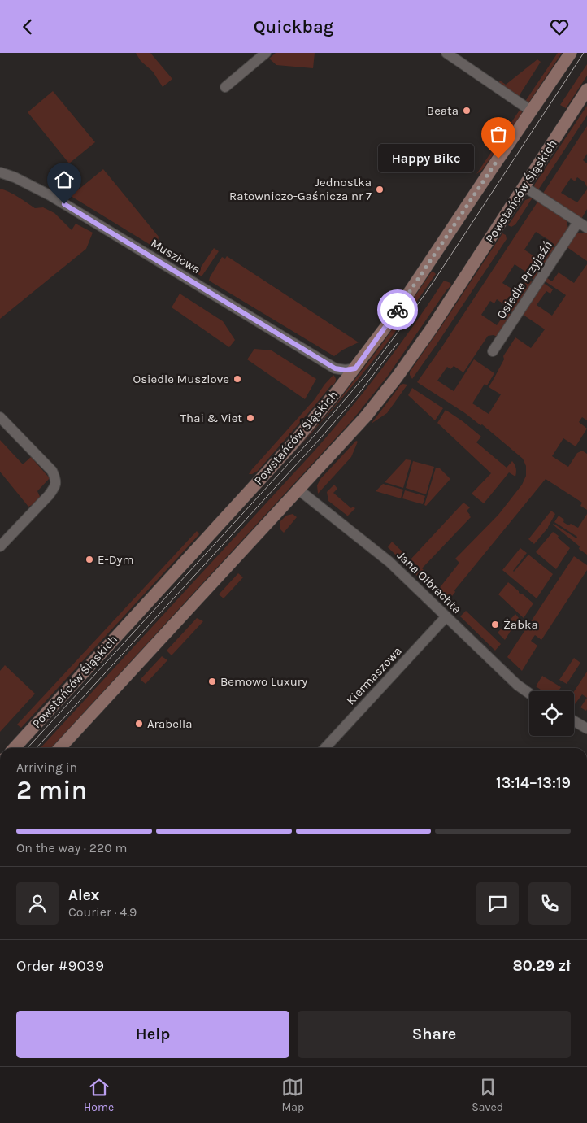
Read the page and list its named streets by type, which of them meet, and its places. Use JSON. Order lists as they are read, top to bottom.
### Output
{
  "streets": {
    "main road": ["Powstańców Śląskich"],
    "street": [
      "Muszlowa",
      "Osiedle Przyjaźń",
      "Jana Olbrachta",
      "Kiermaszowa"
    ]
  },
  "crossings": [
    ["Powstańców Śląskich", "Jana Olbrachta"],
    ["Jana Olbrachta", "Kiermaszowa"]
  ],
  "places": [
    "Beata",
    "Happy Bike",
    "Jednostka Ratowniczo-Gaśnicza nr 7",
    "Osiedle Muszlove",
    "Thai & Viet",
    "E-Dym",
    "Żabka",
    "Bemowo Luxury",
    "Arabella"
  ],
  "page": {
    "header": "Quickbag",
    "bubble": "Happy Bike",
    "heading": ["2 min", "Arriving in", "13:14–13:19"],
    "panel": [
      "Alex",
      "Courier · 4.9",
      "Order #9039",
      "80.29 zł"
    ],
    "bar": "On the way · 220 m",
    "buttons": ["Help", "Share"],
    "tabs": ["Home", "Map", "Saved"]
  }
}
